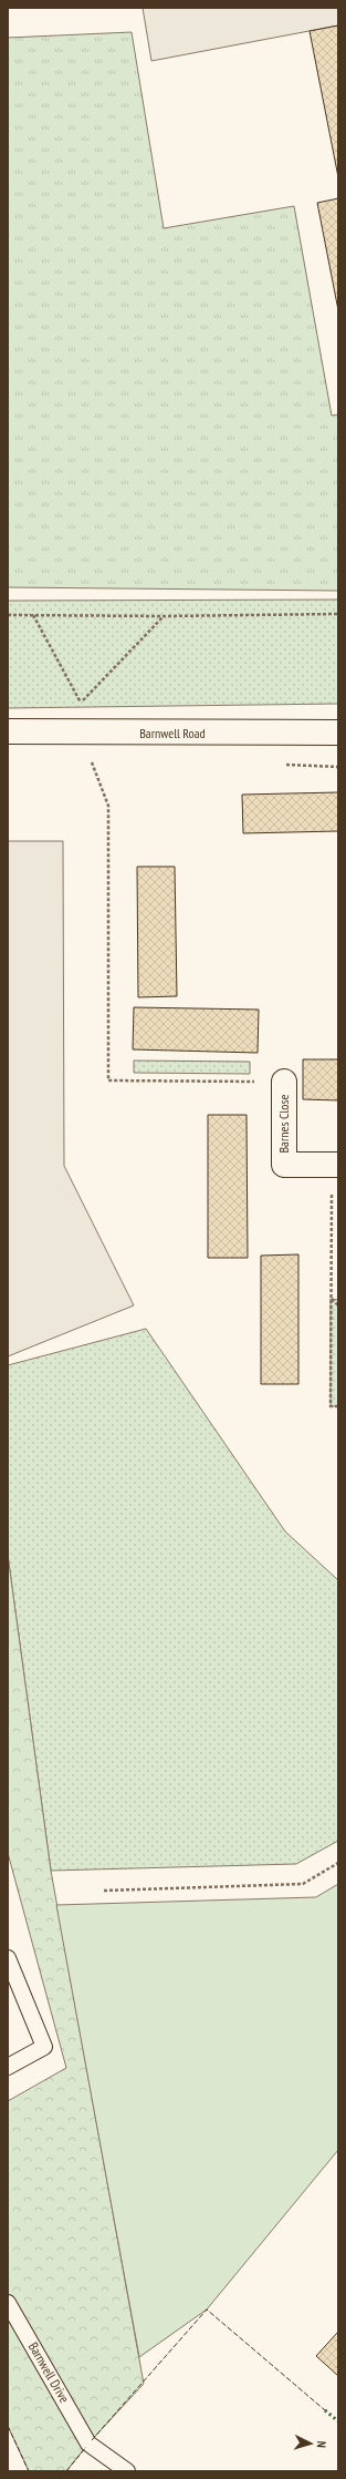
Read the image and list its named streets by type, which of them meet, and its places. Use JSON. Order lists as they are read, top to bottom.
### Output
{
  "streets": {
    "main road": ["Barnwell Road", "Barnes Close"],
    "lane": ["Barnwell Drive"]
  },
  "north": "right"
}
